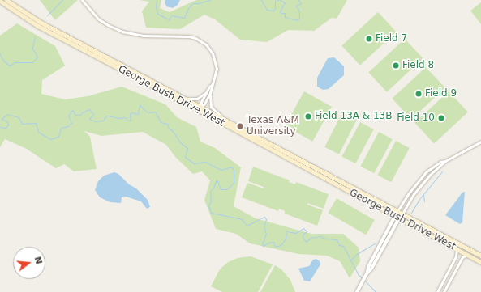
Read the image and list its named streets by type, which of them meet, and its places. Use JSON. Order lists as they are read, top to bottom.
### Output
{
  "streets": {
    "main road": ["George Bush Drive West"]
  },
  "places": [
    "Field 7",
    "Field 8",
    "Field 9",
    "Field 13A & 13B",
    "Field 10",
    "Texas A&M University"
  ],
  "north": "right"
}
